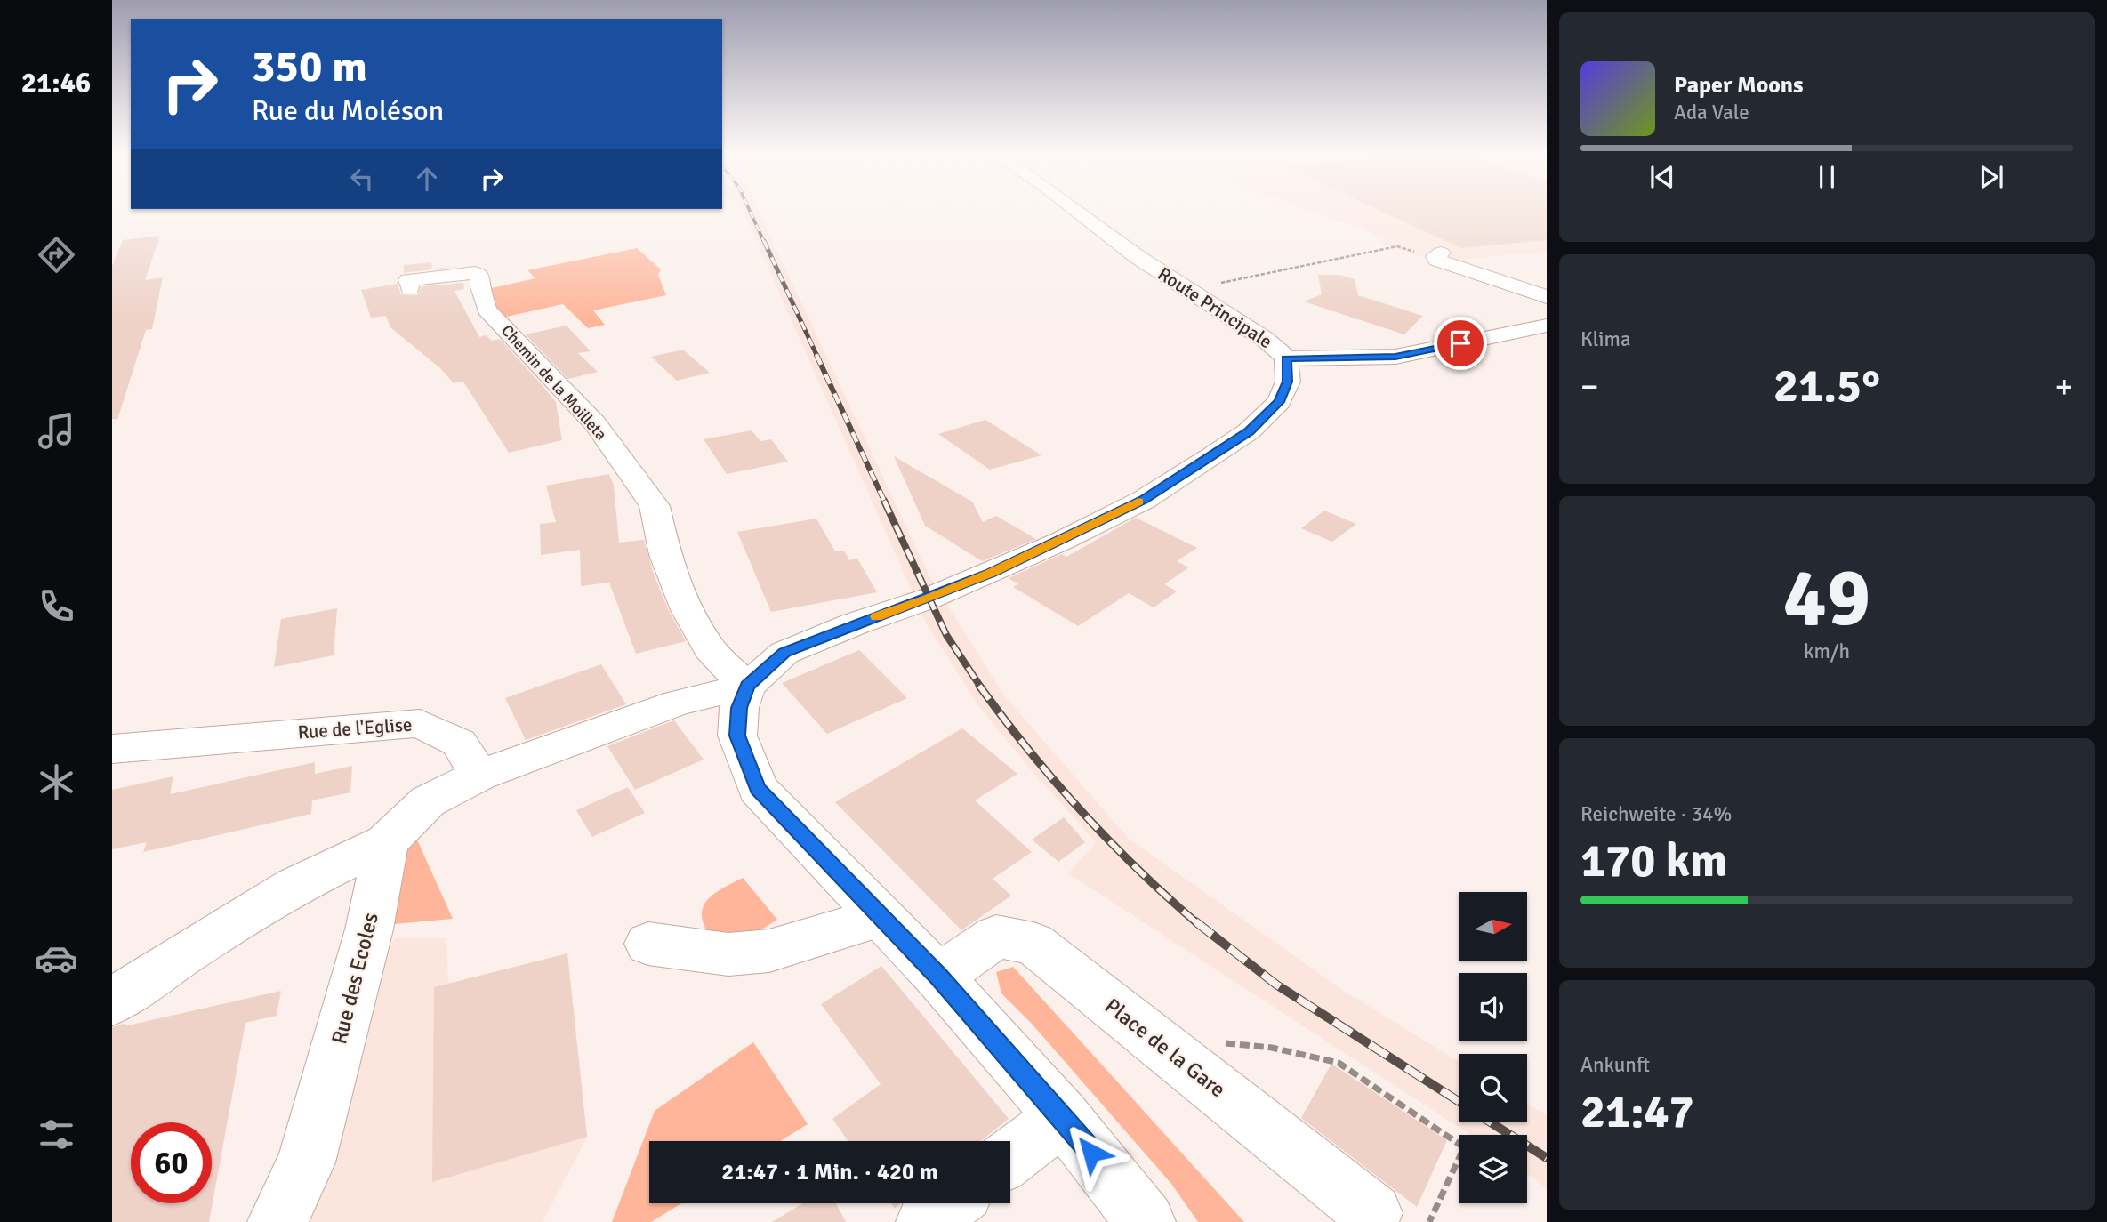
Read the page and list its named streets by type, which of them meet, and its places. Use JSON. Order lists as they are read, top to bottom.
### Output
{
  "streets": {
    "main road": [
      "Route Principale",
      "Chemin de la Moilleta",
      "Rue de l'Eglise",
      "Rue des Ecoles",
      "Place de la Gare"
    ]
  },
  "crossings": [
    ["Route Principale", "Chemin de la Moilleta"],
    ["Route Principale", "Place de la Gare"]
  ],
  "north": "right",
  "page": {
    "tabs": "21:46",
    "turn": ["350 m", "Rue du Moléson"],
    "song": ["Paper Moons", "Ada Vale"],
    "tile": [
      "Klima",
      ["49", "km/h"],
      ["Reichweite · 34%", "170 km"],
      ["Ankunft", "21:47"]
    ],
    "heat": ["−", "21.5°", "+"],
    "limit": "60",
    "trip": "21:47 · 1 Min. · 420 m"
  }
}
